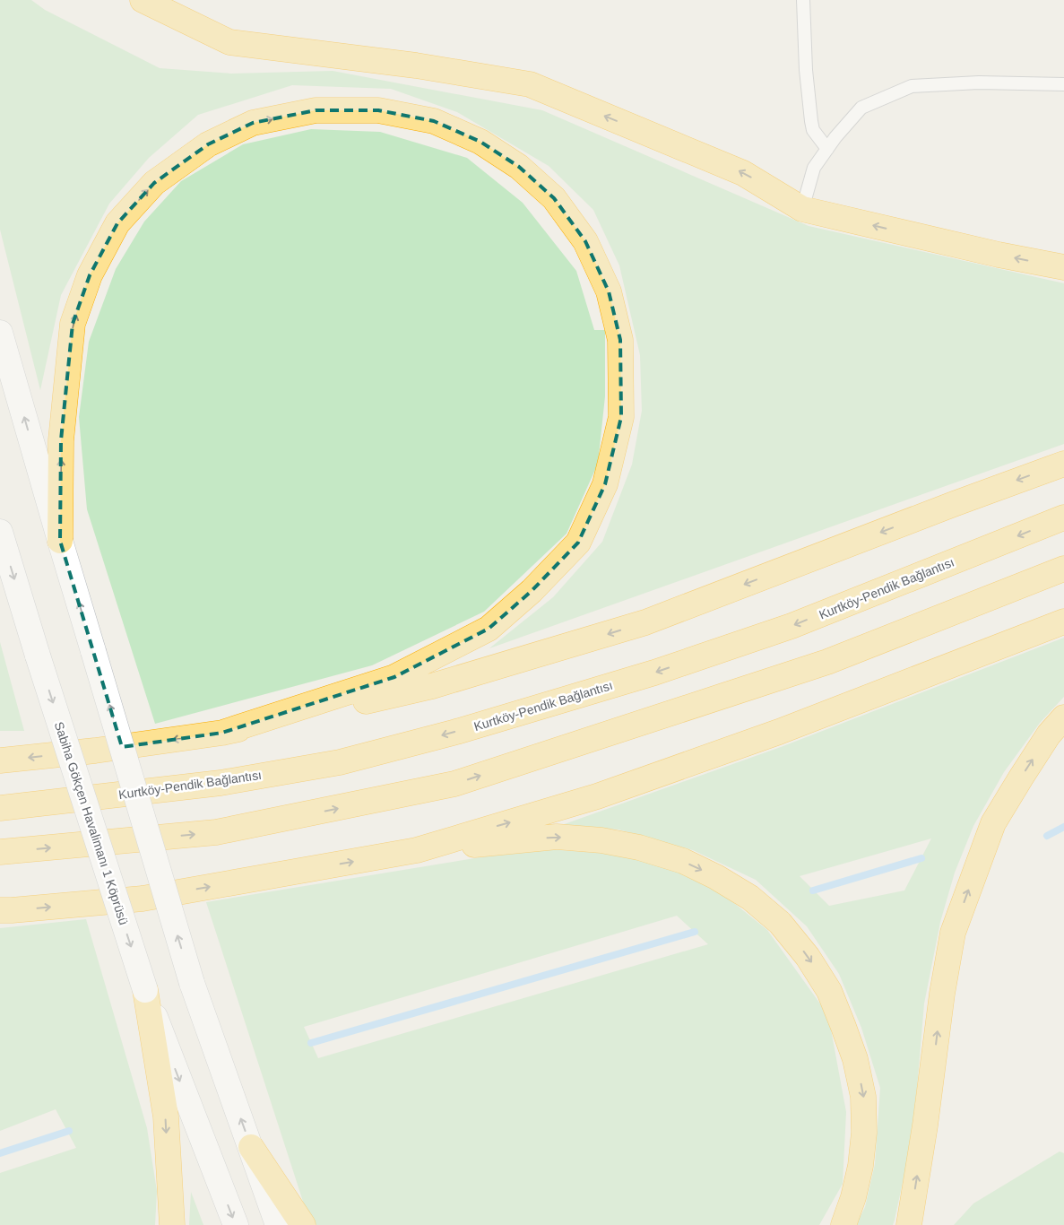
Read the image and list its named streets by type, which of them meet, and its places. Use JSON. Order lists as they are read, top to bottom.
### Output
{
  "streets": {
    "highway": ["Kurtköy-Pendik Bağlantısı"],
    "main road": ["Sabiha Gökçen Havalimanı 1 Köprüsü"]
  }
}
